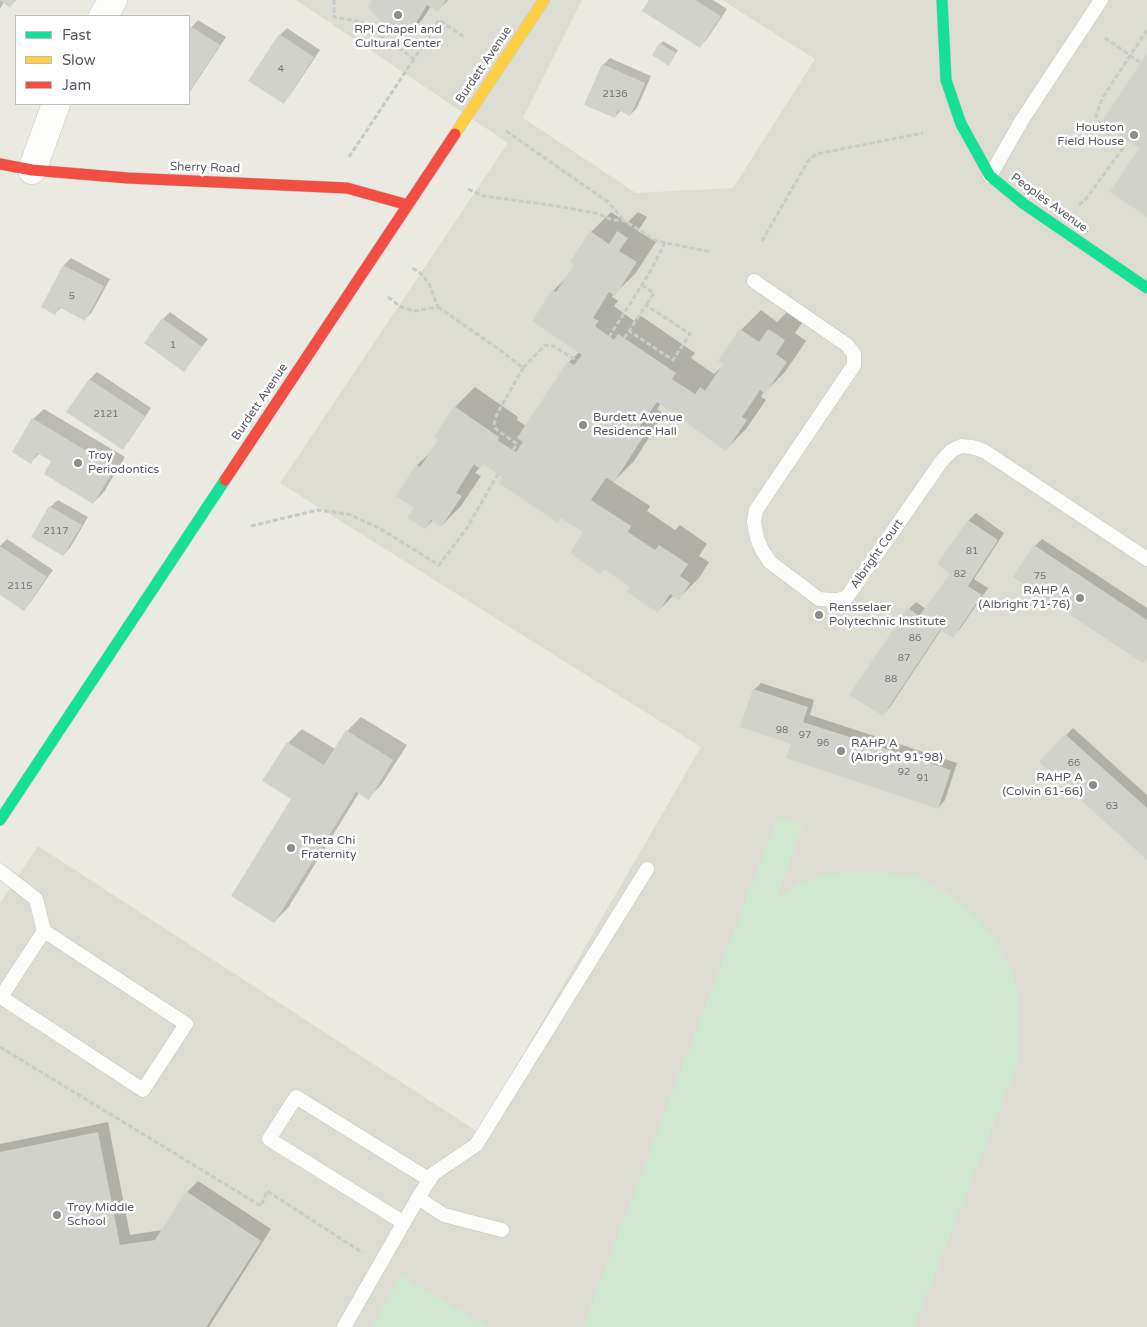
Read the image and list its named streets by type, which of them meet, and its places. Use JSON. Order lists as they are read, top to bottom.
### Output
{
  "streets": {
    "street": ["Burdett Avenue", "Sherry Road", "Peoples Avenue"],
    "lane": ["Albright Court"]
  },
  "crossings": [
    ["Burdett Avenue", "Sherry Road"]
  ],
  "places": [
    "RPI Chapel and Cultural Center",
    "Houston Field House",
    "Burdett Avenue Residence Hall",
    "Troy Periodontics",
    "RAHP A (Albright 71-76)",
    "Rensselaer Polytechnic Institute",
    "RAHP A (Albright 91-98)",
    "RAHP A (Colvin 61-66)",
    "Theta Chi Fraternity",
    "Troy Middle School"
  ],
  "house_numbers": [
    "4",
    "2136",
    "5",
    "1",
    "2121",
    "2117",
    "81",
    "82",
    "75",
    "2115",
    "86",
    "87",
    "88",
    "98",
    "97",
    "96",
    "66",
    "92",
    "91",
    "63"
  ],
  "legend": ["Fast", "Slow", "Jam"]
}
